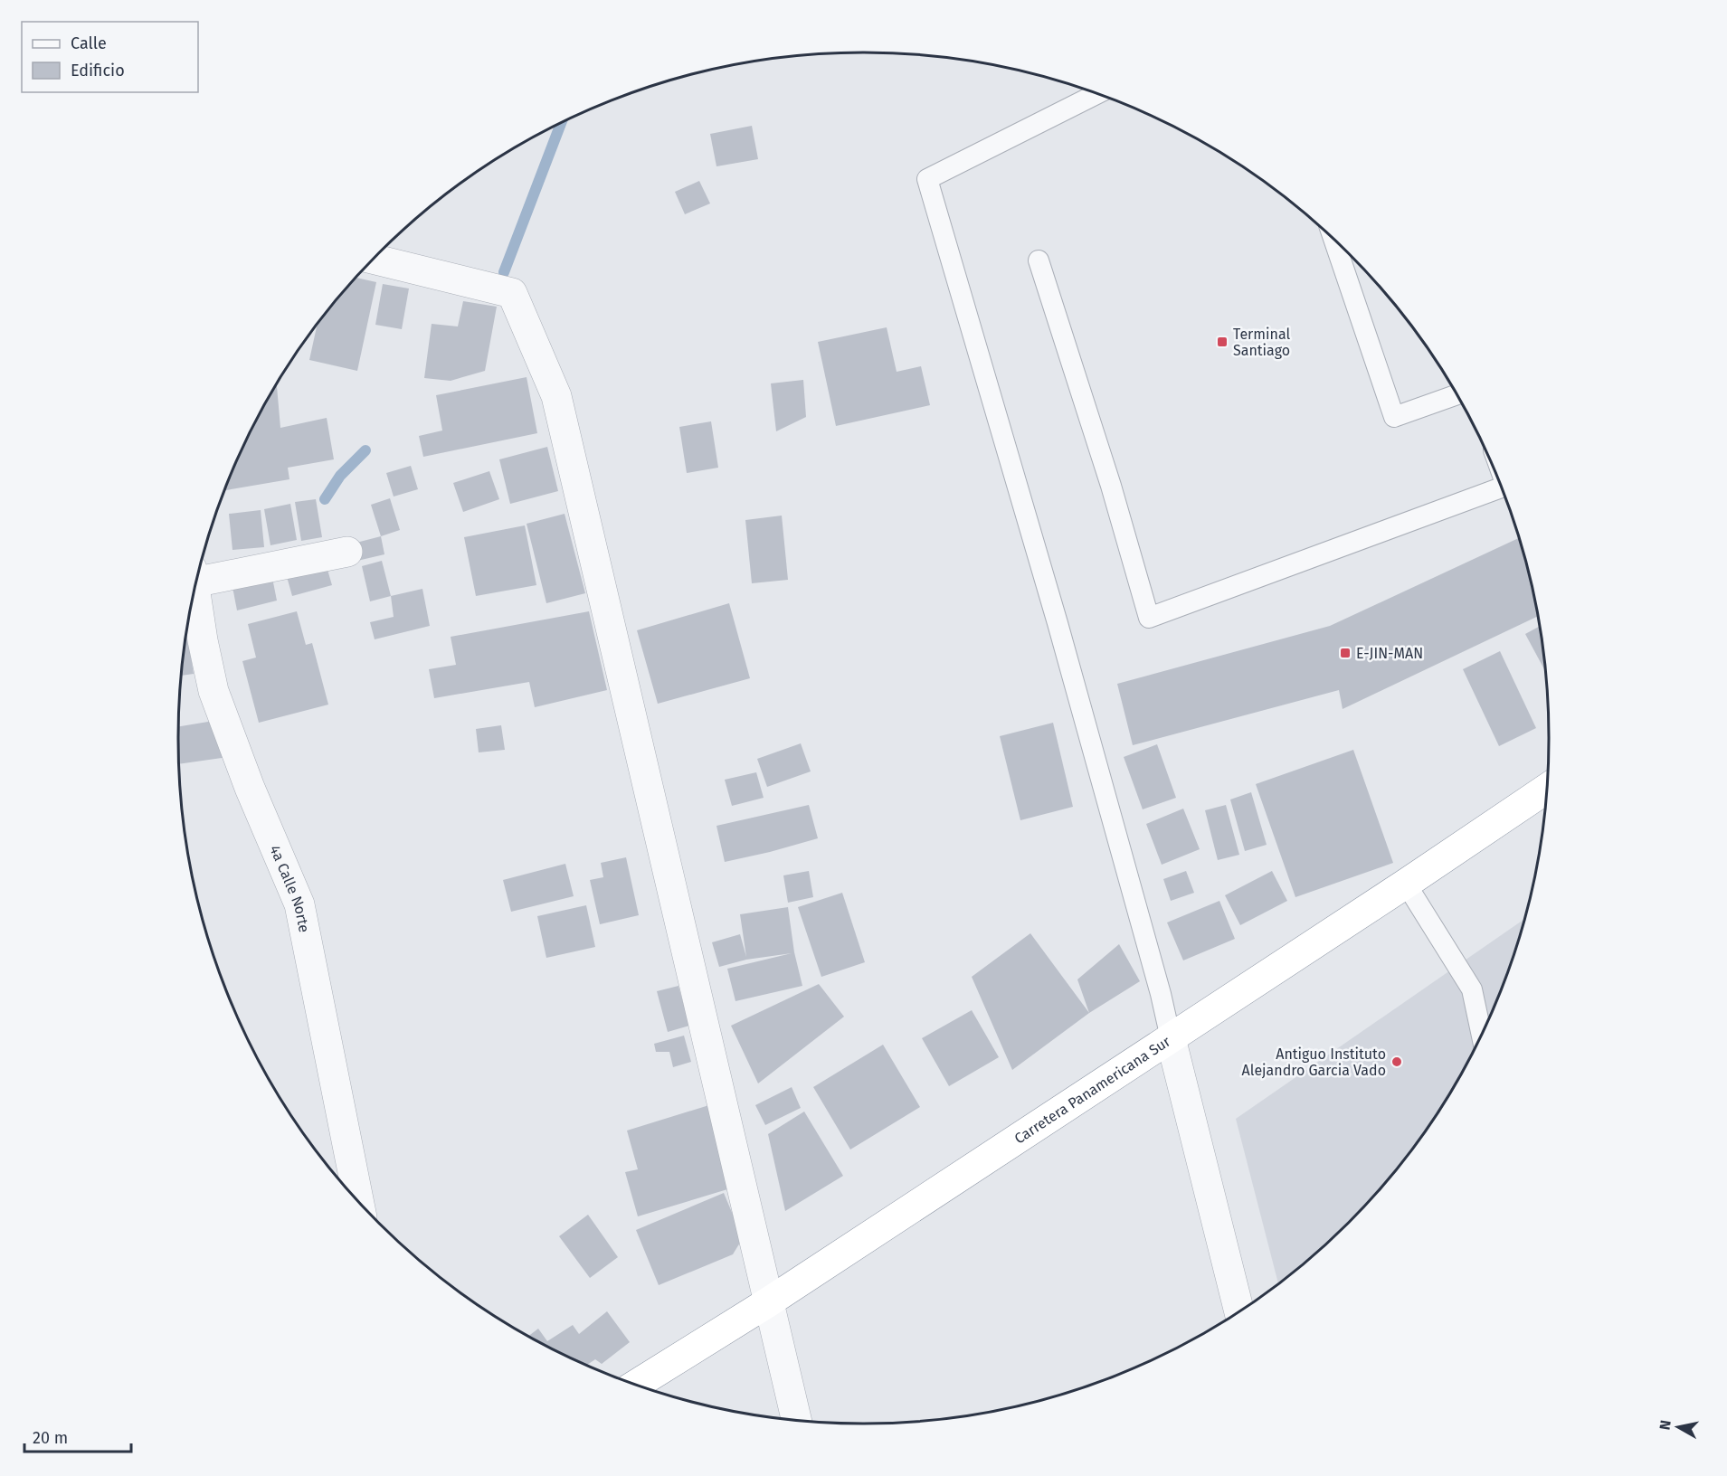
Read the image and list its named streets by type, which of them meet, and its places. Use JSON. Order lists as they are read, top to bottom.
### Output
{
  "streets": {
    "highway": ["Carretera Panamericana Sur"],
    "street": ["4a Calle Norte"]
  },
  "places": {
    "transit": ["Terminal Santiago", "E-JIN-MAN"],
    "other": ["Antiguo Instituto Alejandro Garcia Vado"]
  },
  "legend": ["Calle", "Edificio"],
  "scale_bar": "20 m",
  "north": "left"
}
